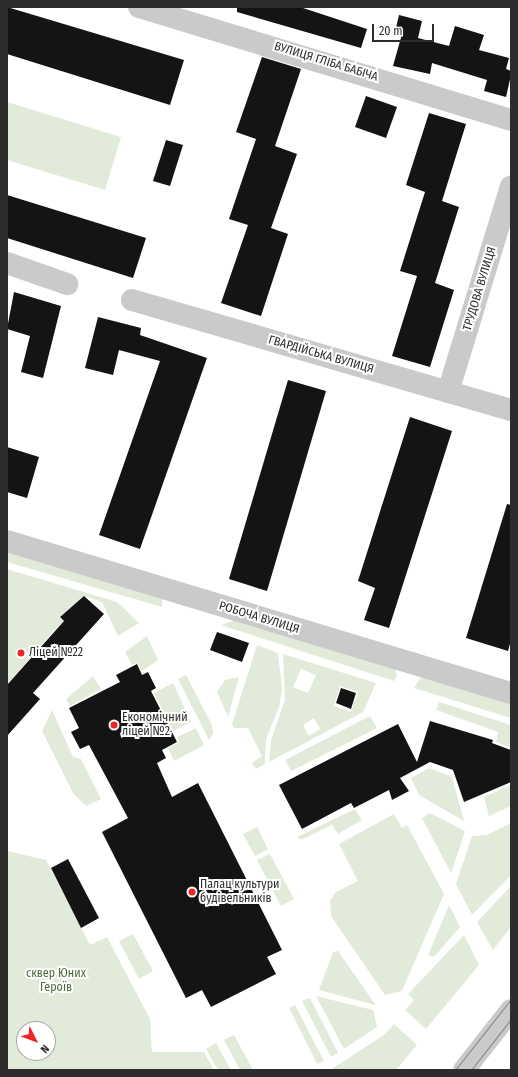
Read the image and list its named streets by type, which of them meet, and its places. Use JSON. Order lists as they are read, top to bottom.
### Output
{
  "streets": {
    "street": [
      "ВУЛИЦЯ ГЛІБА БАБІЧА",
      "ТРУДОВА ВУЛИЦЯ",
      "ГВАРДІЙСЬКА ВУЛИЦЯ",
      "РОБОЧА ВУЛИЦЯ"
    ]
  },
  "crossings": [
    ["ТРУДОВА ВУЛИЦЯ", "ГВАРДІЙСЬКА ВУЛИЦЯ"]
  ],
  "parks": ["сквер Юних Героїв"],
  "places": ["Ліцей №22", "Економічний ліцей №2", "Палац культури будівельників"],
  "scale_bar": "20 m",
  "north": "bottom right"
}
